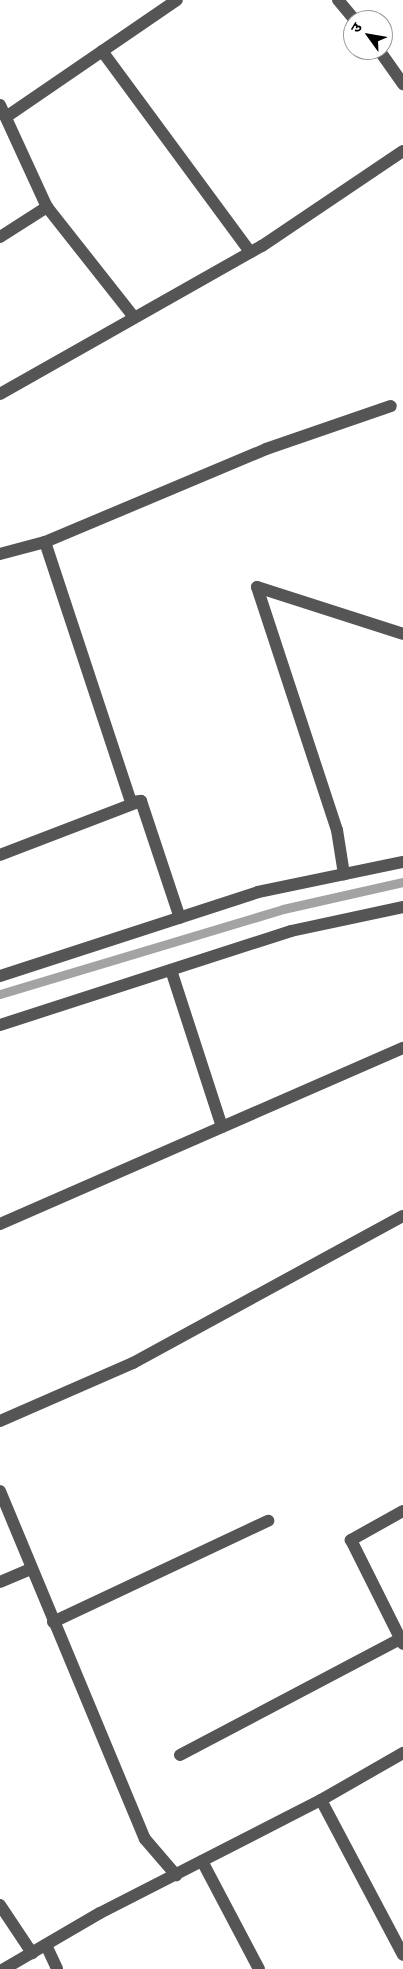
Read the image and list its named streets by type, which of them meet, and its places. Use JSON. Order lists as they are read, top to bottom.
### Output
{
  "north": "top left"
}
